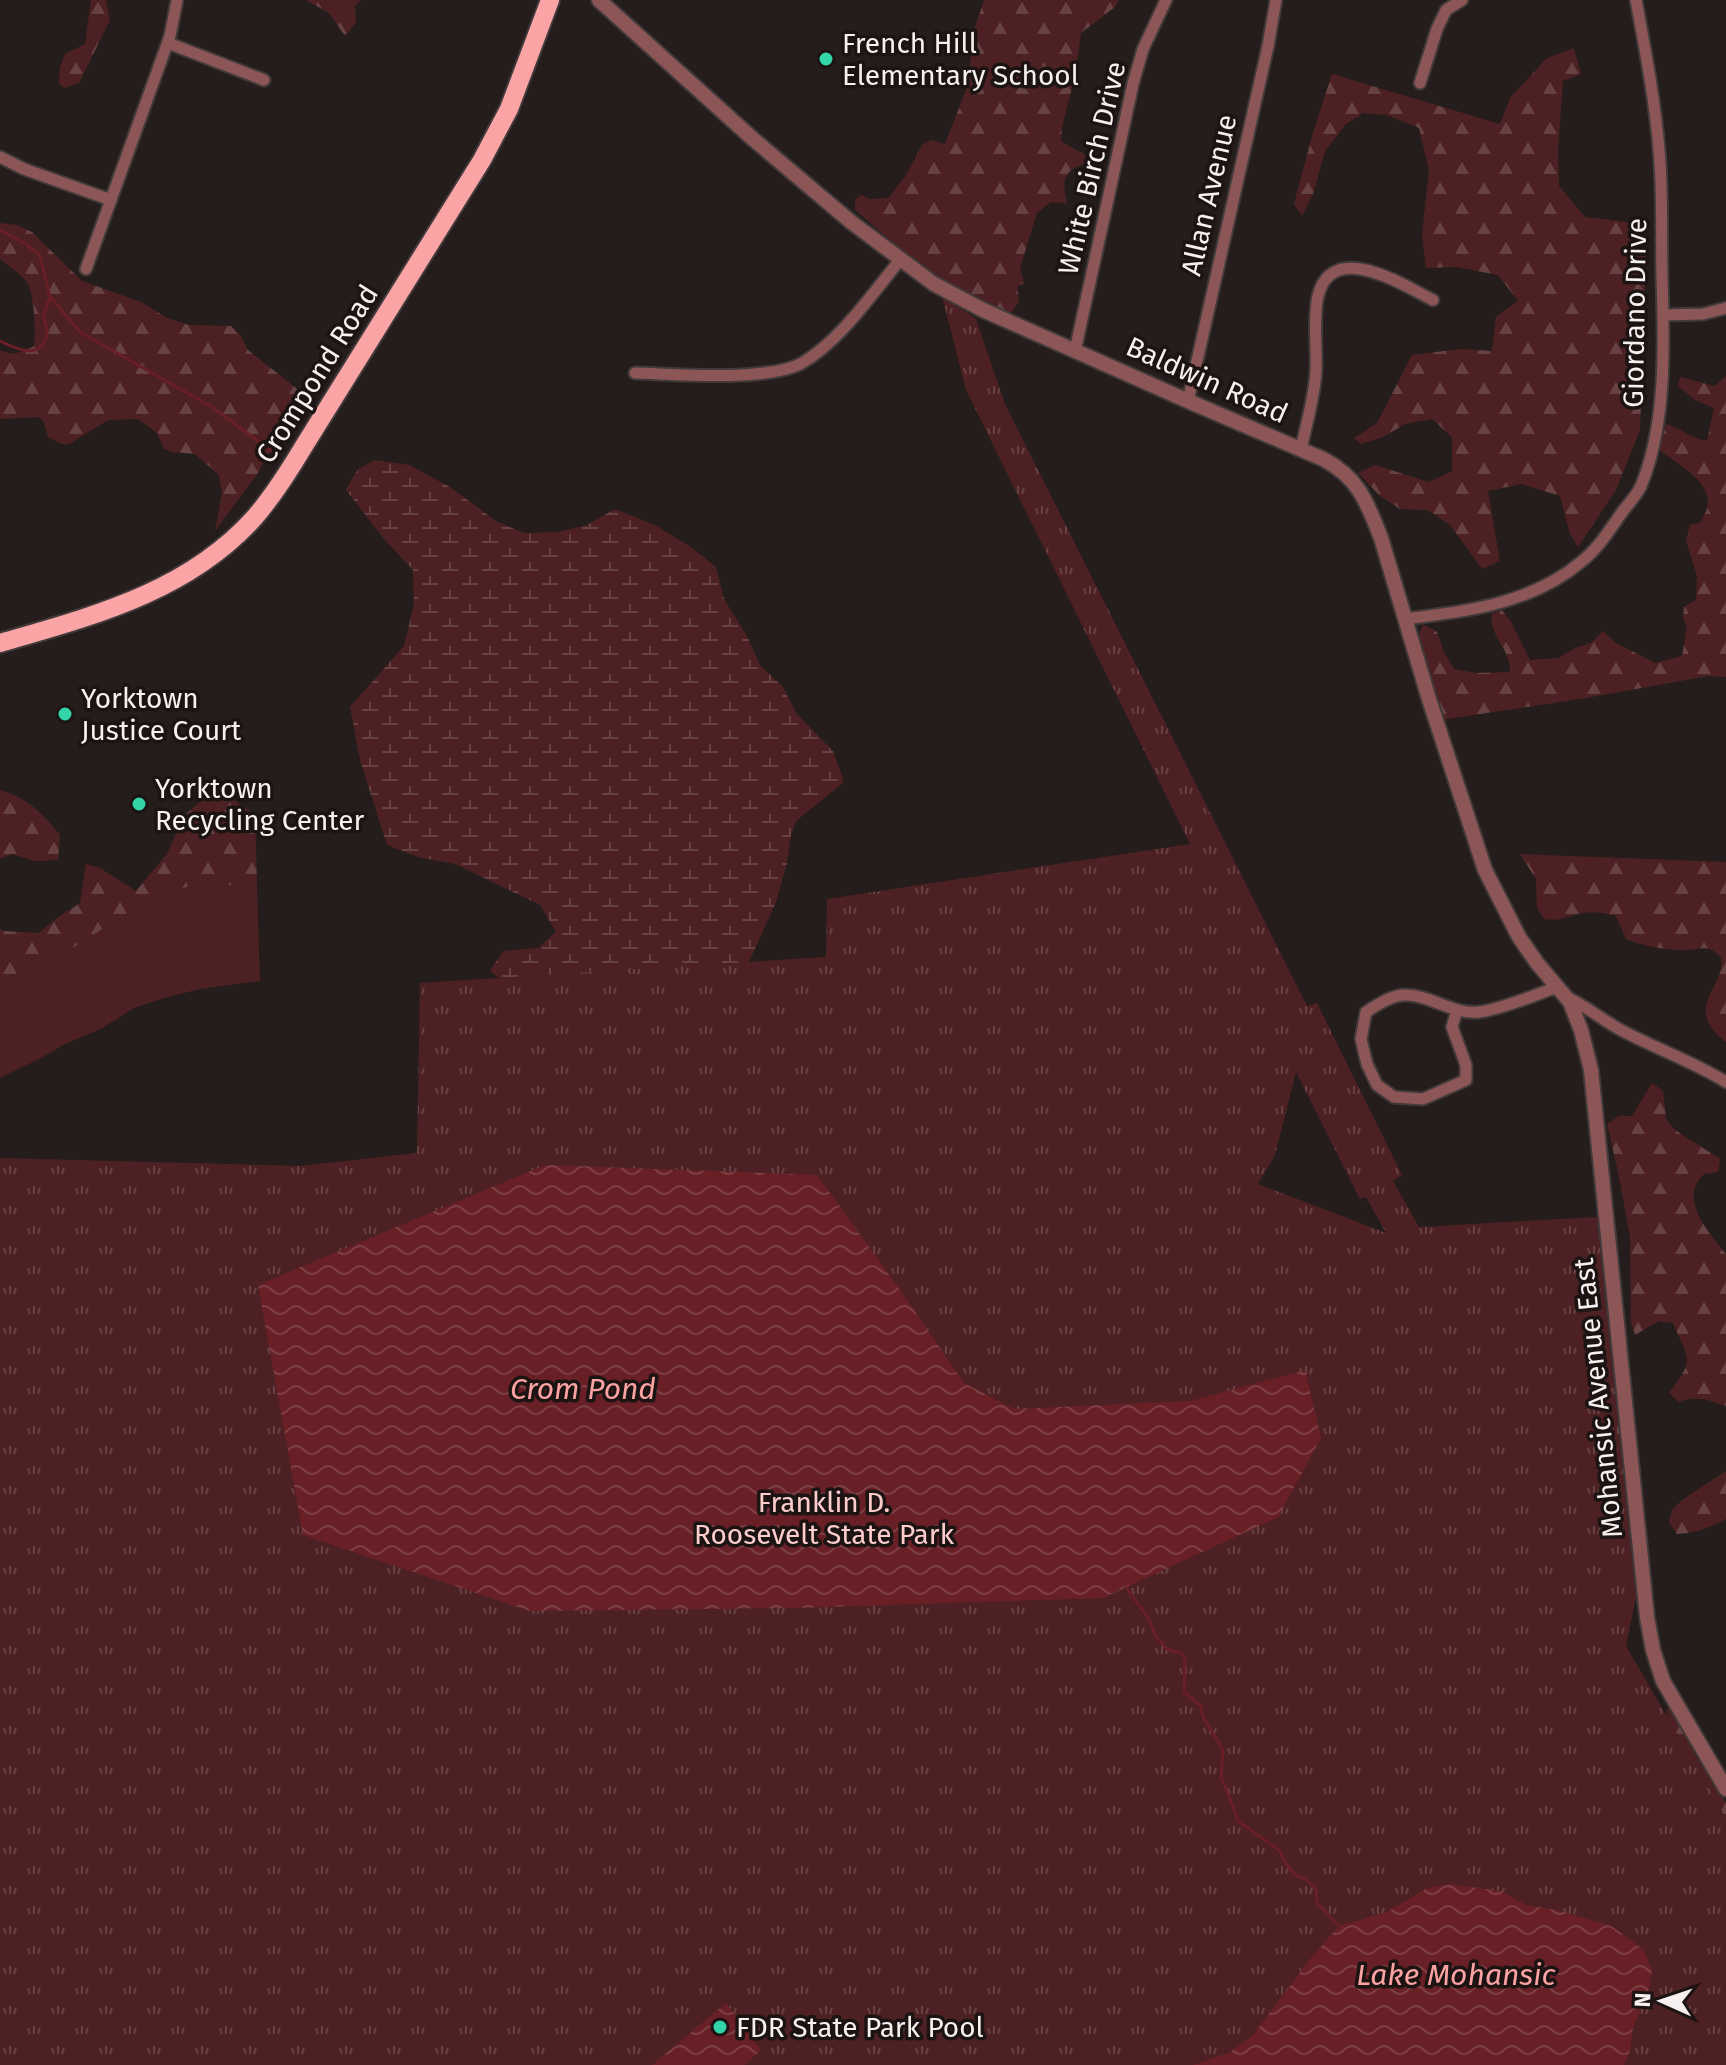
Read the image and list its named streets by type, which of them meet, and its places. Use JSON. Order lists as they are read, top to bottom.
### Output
{
  "streets": {
    "highway": ["Crompond Road"],
    "street": [
      "White Birch Drive",
      "Allan Avenue",
      "Giordano Drive",
      "Baldwin Road",
      "Mohansic Avenue East"
    ]
  },
  "crossings": [
    ["White Birch Drive", "Baldwin Road"],
    ["Allan Avenue", "Baldwin Road"],
    ["Giordano Drive", "Baldwin Road"],
    ["Baldwin Road", "Mohansic Avenue East"]
  ],
  "water": ["Crom Pond", "Lake Mohansic"],
  "parks": ["Franklin D. Roosevelt State Park"],
  "places": [
    "French Hill Elementary School",
    "Yorktown Justice Court",
    "Yorktown Recycling Center",
    "FDR State Park Pool"
  ],
  "north": "left"
}
